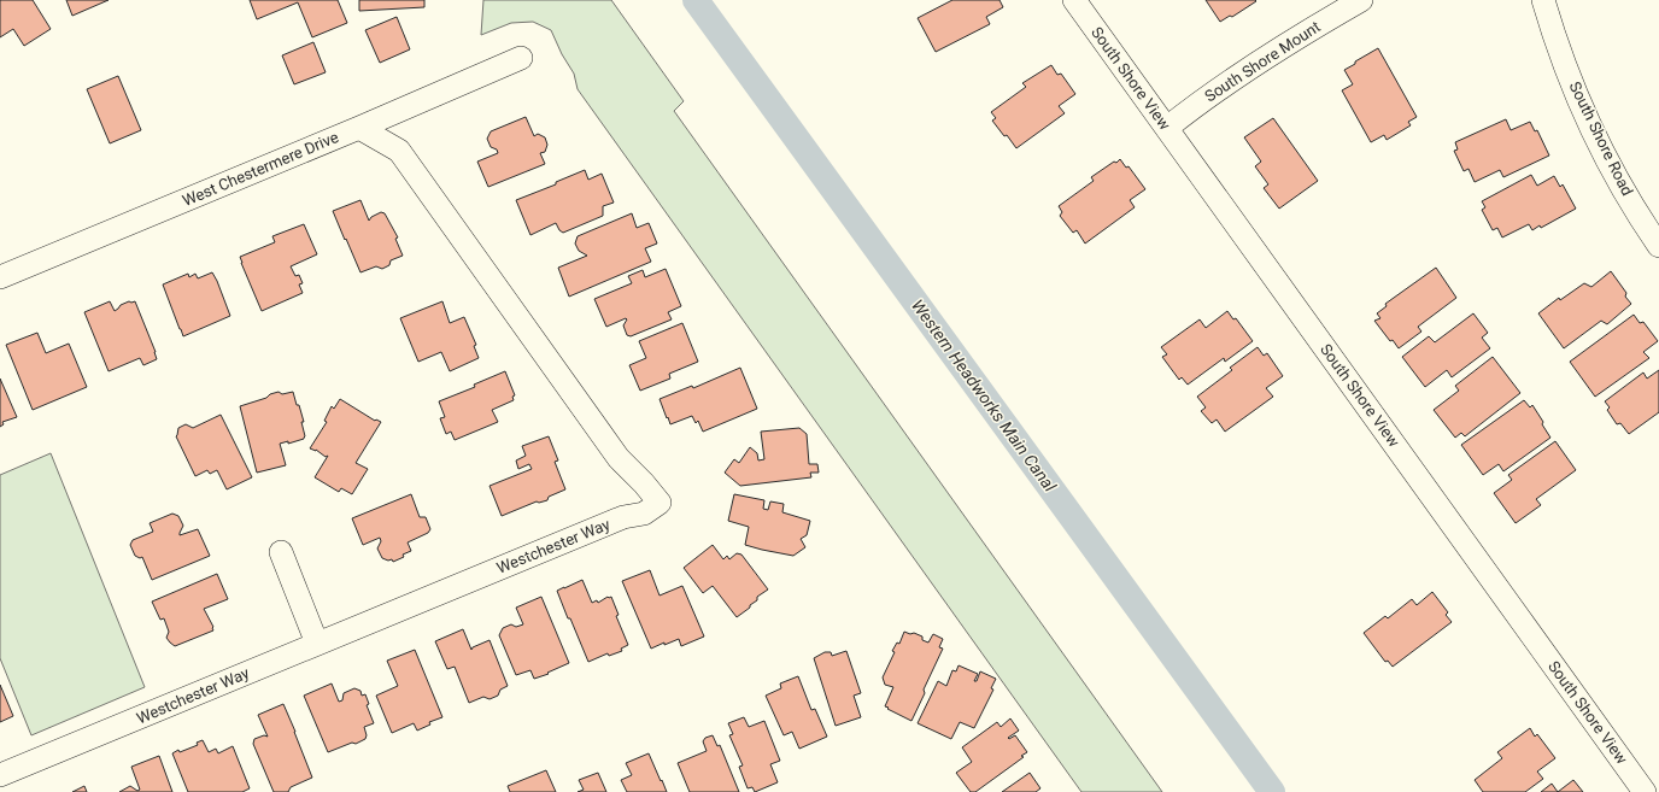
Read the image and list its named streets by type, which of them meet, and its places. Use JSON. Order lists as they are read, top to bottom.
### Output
{
  "streets": {
    "street": [
      "South Shore Mount",
      "South Shore View",
      "South Shore Road",
      "West Chestermere Drive",
      "Westchester Way"
    ]
  },
  "crossings": [
    ["South Shore Mount", "South Shore View"],
    ["West Chestermere Drive", "Westchester Way"]
  ],
  "water": ["Western Headworks Main Canal"]
}
